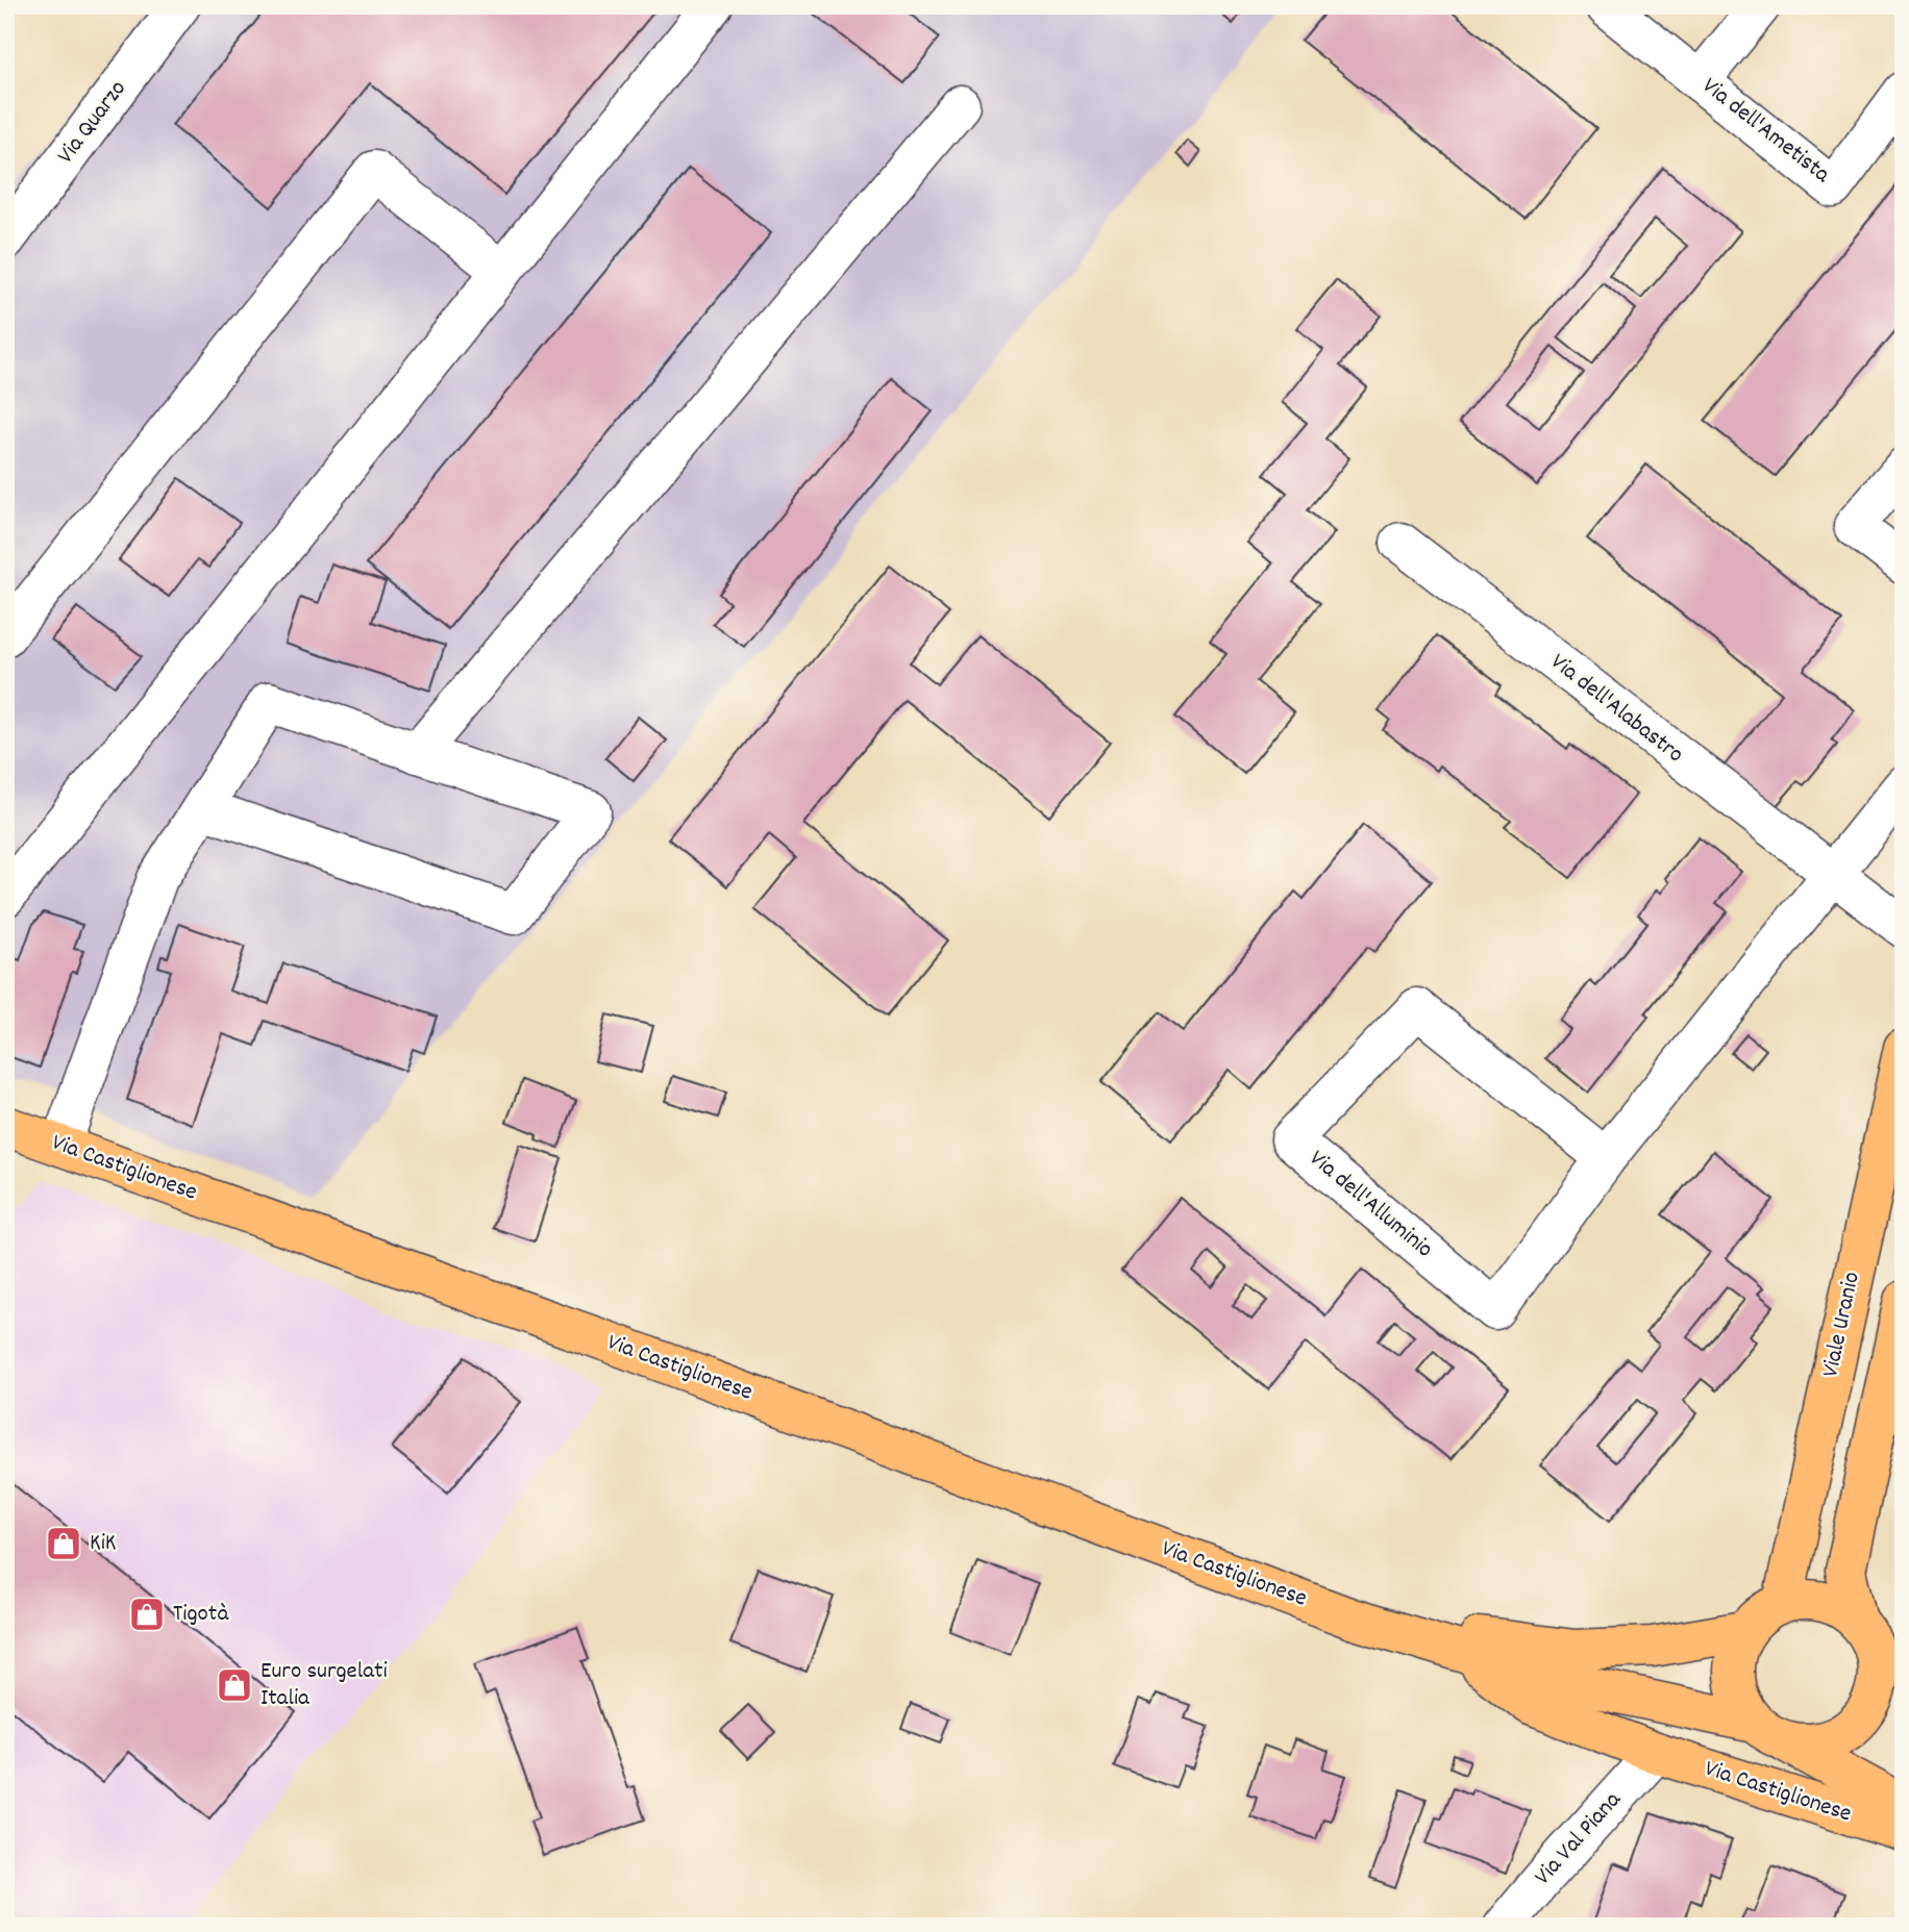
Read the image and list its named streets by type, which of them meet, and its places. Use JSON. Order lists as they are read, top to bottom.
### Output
{
  "streets": {
    "main road": ["Via Castiglionese", "Viale Uranio"],
    "street": [
      "Via Quarzo",
      "Via dell'Ametista",
      "Via dell'Alabastro",
      "Via dell'Alluminio",
      "Via Val Piana"
    ]
  },
  "crossings": [
    ["Via dell'Alabastro", "Via dell'Alluminio"],
    ["Via Castiglionese", "Viale Uranio"],
    ["Via Castiglionese", "Via Val Piana"]
  ],
  "places": {
    "shop": ["KiK", "Tigotà", "Euro surgelati Italia"]
  }
}
